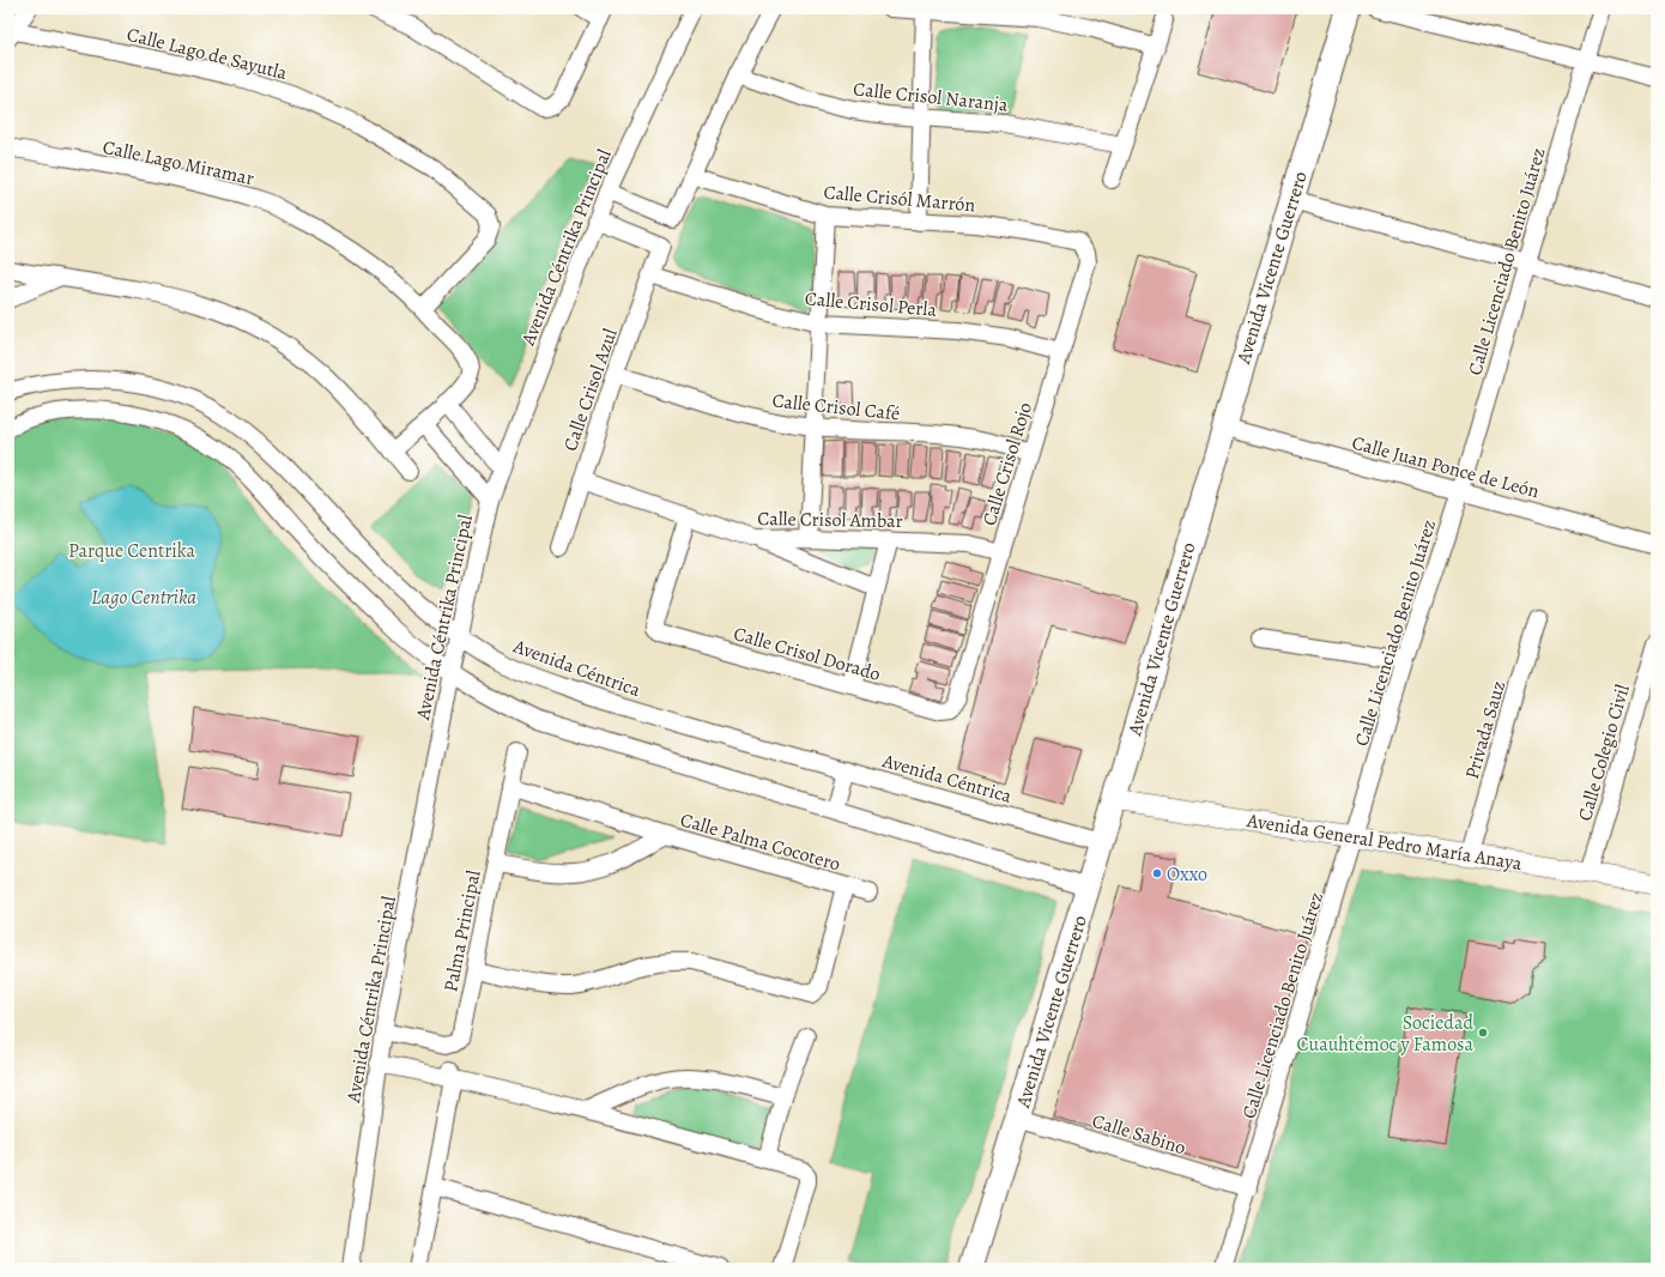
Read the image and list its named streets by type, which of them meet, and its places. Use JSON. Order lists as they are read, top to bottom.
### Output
{
  "streets": {
    "main road": ["Avenida Vicente Guerrero"],
    "street": [
      "Calle Lago de Sayutla",
      "Calle Crisol Naranja",
      "Calle Lago Miramar",
      "Calle Crisól Marrón",
      "Avenida Céntrika Principal",
      "Calle Licenciado Benito Juárez",
      "Calle Crisol Perla",
      "Calle Crisol Azul",
      "Calle Crisol Café",
      "Calle Crisol Rojo",
      "Calle Juan Ponce de León",
      "Calle Crisol Ambar",
      "Calle Crisol Dorado",
      "Avenida Céntrica",
      "Privada Sauz",
      "Calle Colegio Civil",
      "Calle Palma Cocotero",
      "Avenida General Pedro María Anaya",
      "Palma Principal",
      "Calle Sabino"
    ]
  },
  "crossings": [
    ["Calle Lago de Sayutla", "Calle Lago Miramar"],
    ["Calle Crisól Marrón", "Calle Crisol Rojo"],
    ["Avenida Céntrika Principal", "Calle Crisol Azul"],
    ["Avenida Céntrika Principal", "Avenida Céntrica"],
    ["Avenida Céntrika Principal", "Palma Principal"],
    ["Calle Licenciado Benito Juárez", "Calle Juan Ponce de León"],
    ["Calle Licenciado Benito Juárez", "Avenida General Pedro María Anaya"],
    ["Calle Licenciado Benito Juárez", "Calle Sabino"],
    ["Avenida Vicente Guerrero", "Calle Juan Ponce de León"],
    ["Avenida Vicente Guerrero", "Avenida Céntrica"],
    ["Avenida Vicente Guerrero", "Avenida General Pedro María Anaya"],
    ["Avenida Vicente Guerrero", "Calle Sabino"],
    ["Calle Crisol Perla", "Calle Crisol Azul"],
    ["Calle Crisol Perla", "Calle Crisol Rojo"],
    ["Calle Crisol Azul", "Calle Crisol Café"],
    ["Calle Crisol Azul", "Calle Crisol Ambar"],
    ["Calle Crisol Café", "Calle Crisol Rojo"],
    ["Calle Crisol Rojo", "Calle Crisol Ambar"],
    ["Calle Crisol Rojo", "Calle Crisol Dorado"],
    ["Calle Crisol Ambar", "Calle Crisol Dorado"],
    ["Privada Sauz", "Avenida General Pedro María Anaya"],
    ["Calle Colegio Civil", "Avenida General Pedro María Anaya"],
    ["Calle Palma Cocotero", "Palma Principal"]
  ],
  "water": ["Lago Centrika"],
  "parks": ["Parque Centrika"],
  "places": ["Oxxo", "Sociedad Cuauhtémoc y Famosa"]
}
